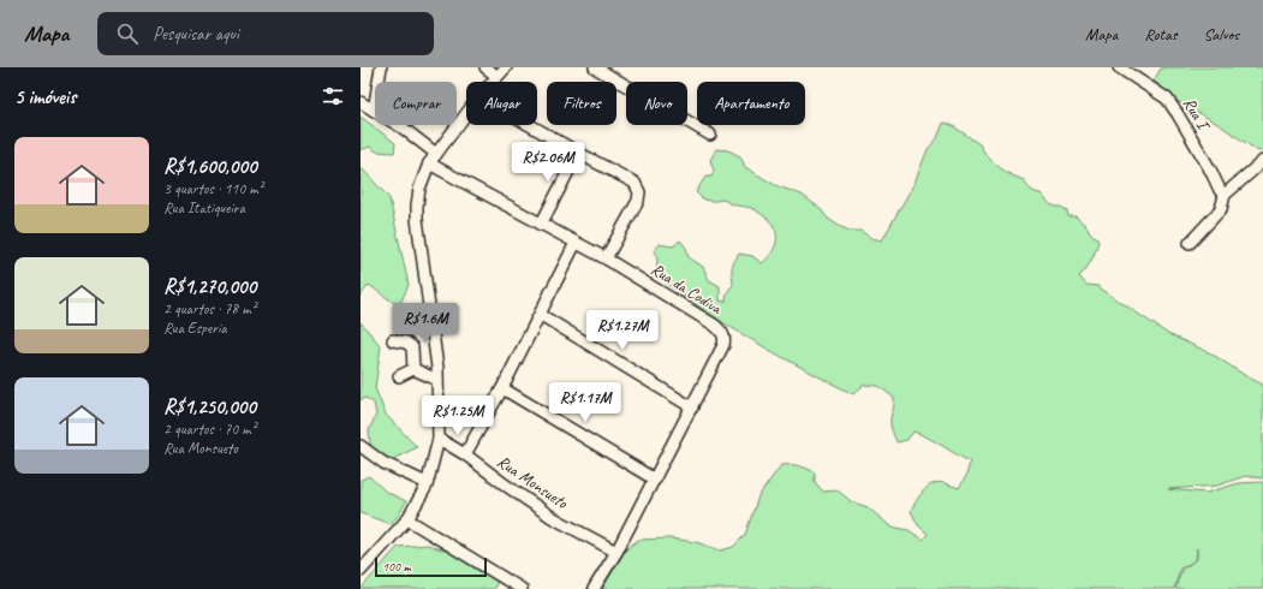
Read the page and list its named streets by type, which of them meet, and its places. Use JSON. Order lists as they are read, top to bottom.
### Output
{
  "streets": {
    "street": ["Rua I", "Rua da Codiva", "Rua Monsueto"]
  },
  "crossings": [
    ["Rua da Codiva", "Rua Monsueto"]
  ],
  "scale_bar": "100 m",
  "page": {
    "header": "Mapa",
    "search": "Pesquisar aqui",
    "nav": ["Mapa", "Rotas", "Salvos"],
    "heading": "5 imóveis",
    "chip": [
      "Comprar",
      "Alugar",
      "Filtros",
      "Novo",
      "Apartamento"
    ],
    "list": [
      {
        "name": "R$1,600,000",
        "note": "3 quartos · 110 m² · Rua Itatiqueira"
      },
      {
        "name": "R$1,270,000",
        "note": "2 quartos · 78 m² · Rua Esperia"
      },
      {
        "name": "R$1,250,000",
        "note": "2 quartos · 70 m² · Rua Monsueto"
      }
    ],
    "price": [
      "R$2.06M",
      "R$1.6M",
      "R$1.27M",
      "R$1.17M",
      "R$1.25M"
    ],
    "scale": "100 m"
  }
}
